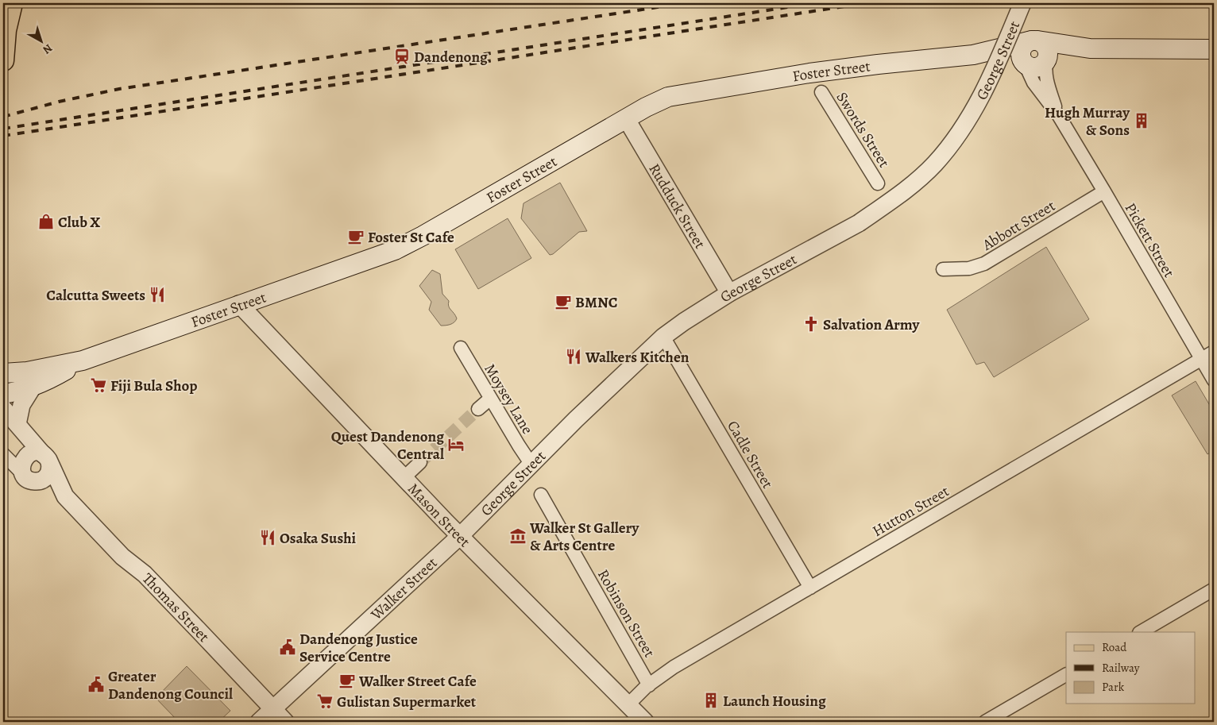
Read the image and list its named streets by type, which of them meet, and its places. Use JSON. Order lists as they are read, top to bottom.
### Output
{
  "streets": {
    "main road": ["Foster Street"],
    "street": [
      "George Street",
      "Swords Street",
      "Rudduck Street",
      "Abbott Street",
      "Pickett Street",
      "Moysey Lane",
      "Cadle Street",
      "Hutton Street",
      "Mason Street",
      "Walker Street",
      "Thomas Street",
      "Robinson Street"
    ]
  },
  "crossings": [
    ["George Street", "Rudduck Street"],
    ["George Street", "Moysey Lane"],
    ["George Street", "Cadle Street"],
    ["George Street", "Mason Street"],
    ["George Street", "Walker Street"],
    ["Foster Street", "Rudduck Street"],
    ["Foster Street", "Pickett Street"],
    ["Foster Street", "Mason Street"],
    ["Abbott Street", "Pickett Street"],
    ["Pickett Street", "Hutton Street"],
    ["Cadle Street", "Hutton Street"],
    ["Hutton Street", "Mason Street"],
    ["Hutton Street", "Robinson Street"],
    ["Mason Street", "Walker Street"],
    ["Walker Street", "Thomas Street"]
  ],
  "places": {
    "station": ["Dandenong"],
    "building": ["Hugh Murray & Sons", "Launch Housing"],
    "shop": ["Club X"],
    "cafe": ["Foster St Cafe", "BMNC", "Walker Street Cafe"],
    "restaurant": ["Calcutta Sweets", "Walkers Kitchen", "Osaka Sushi"],
    "church": ["Salvation Army"],
    "supermarket": ["Fiji Bula Shop", "Gulistan Supermarket"],
    "hotel": ["Quest Dandenong Central"],
    "museum": ["Walker St Gallery & Arts Centre"],
    "public building": ["Dandenong Justice Service Centre", "Greater Dandenong Council"]
  },
  "legend": ["Road", "Railway", "Park"],
  "north": "bottom right"
}
